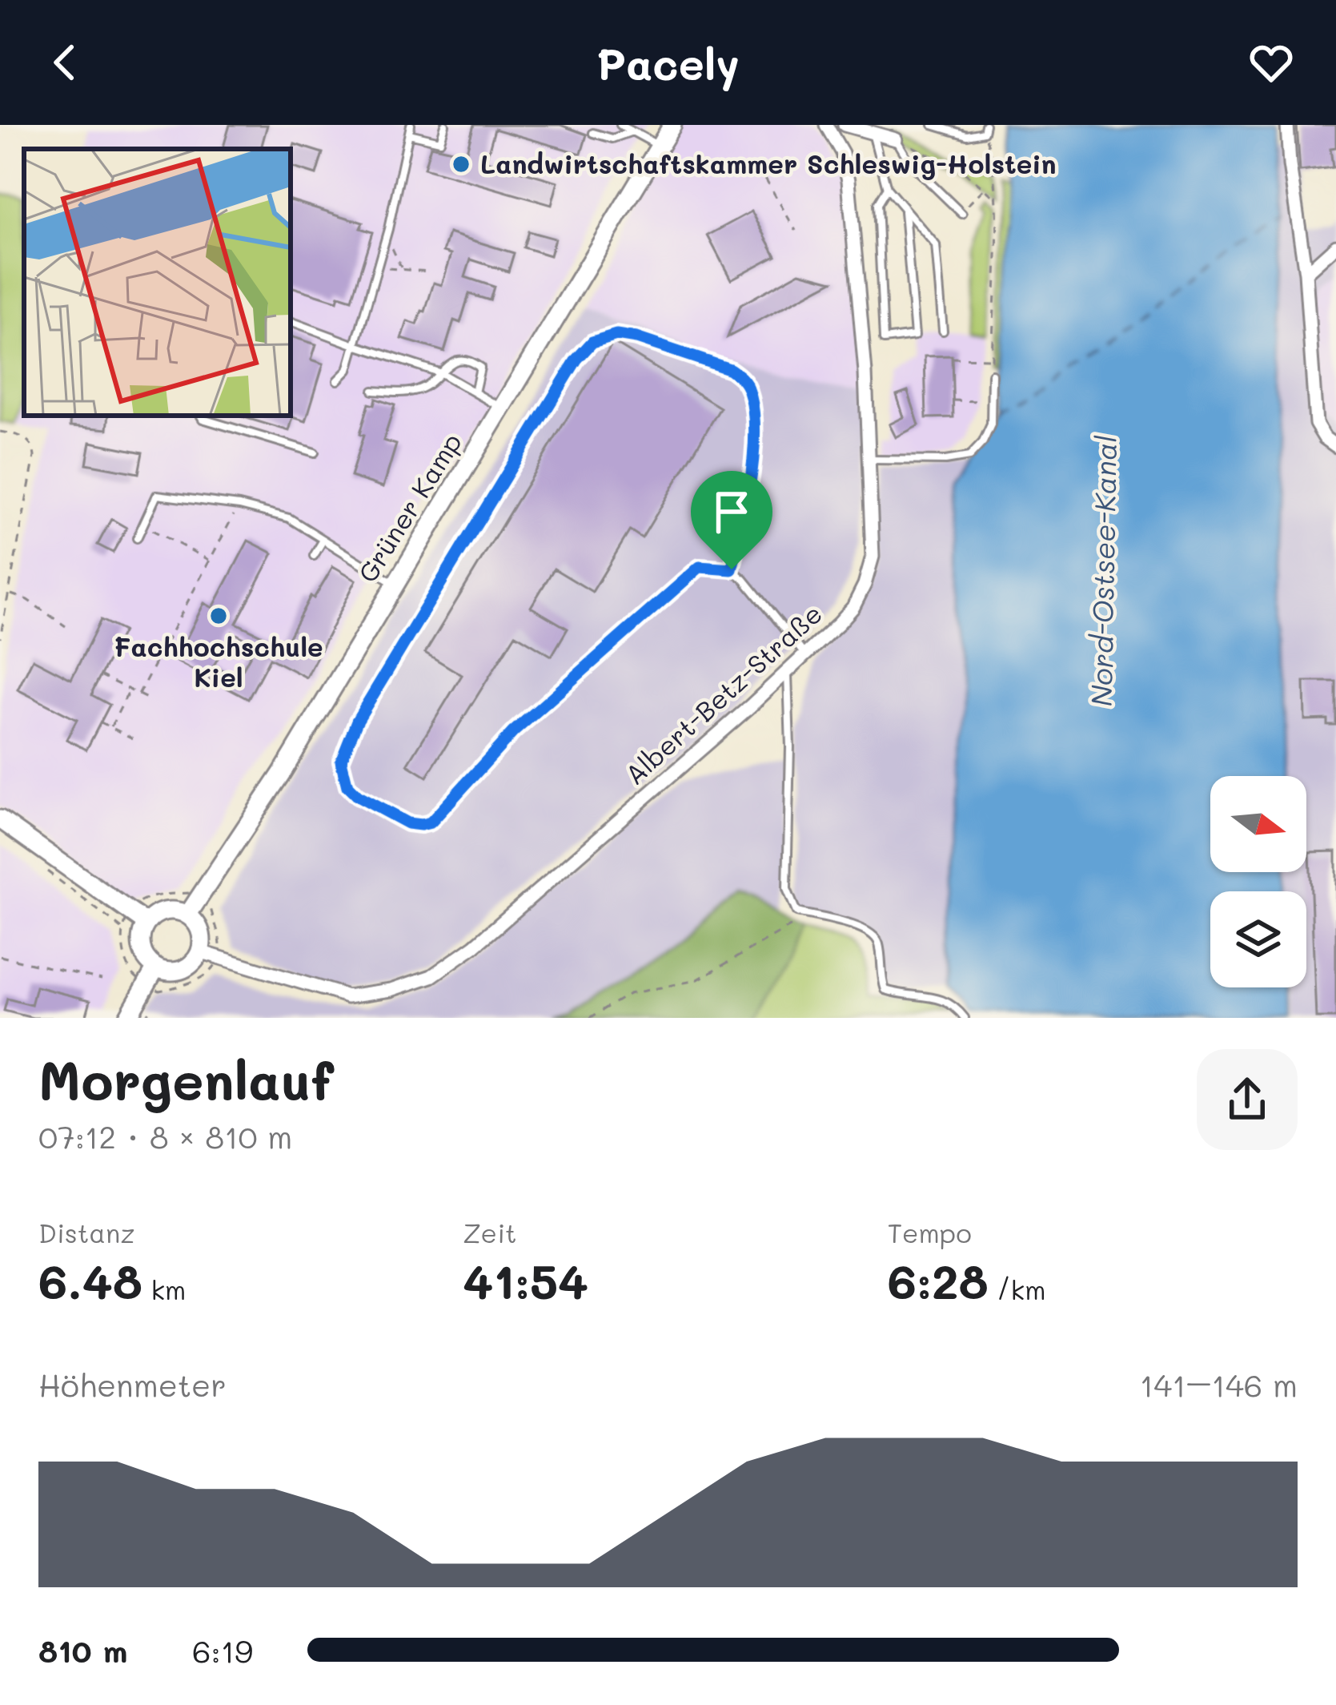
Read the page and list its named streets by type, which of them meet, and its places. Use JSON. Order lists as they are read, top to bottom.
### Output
{
  "streets": {
    "street": ["Grüner Kamp", "Albert-Betz-Straße"]
  },
  "crossings": [
    ["Grüner Kamp", "Albert-Betz-Straße"]
  ],
  "water": ["Nord-Ostsee-Kanal"],
  "places": ["Landwirtschaftskammer Schleswig-Holstein", "Fachhochschule Kiel"],
  "north": "right",
  "page": {
    "header": "Pacely",
    "heading": ["Morgenlauf", "07:12 · 8 × 810 m"],
    "stats": [
      ["Distanz", "6.48 km"],
      ["Zeit", "41:54"],
      ["Tempo", "6:28 /km"]
    ],
    "chart": ["Höhenmeter", "141–146 m"],
    "list": [
      {
        "name": "810 m",
        "note": "6:19"
      }
    ]
  }
}
